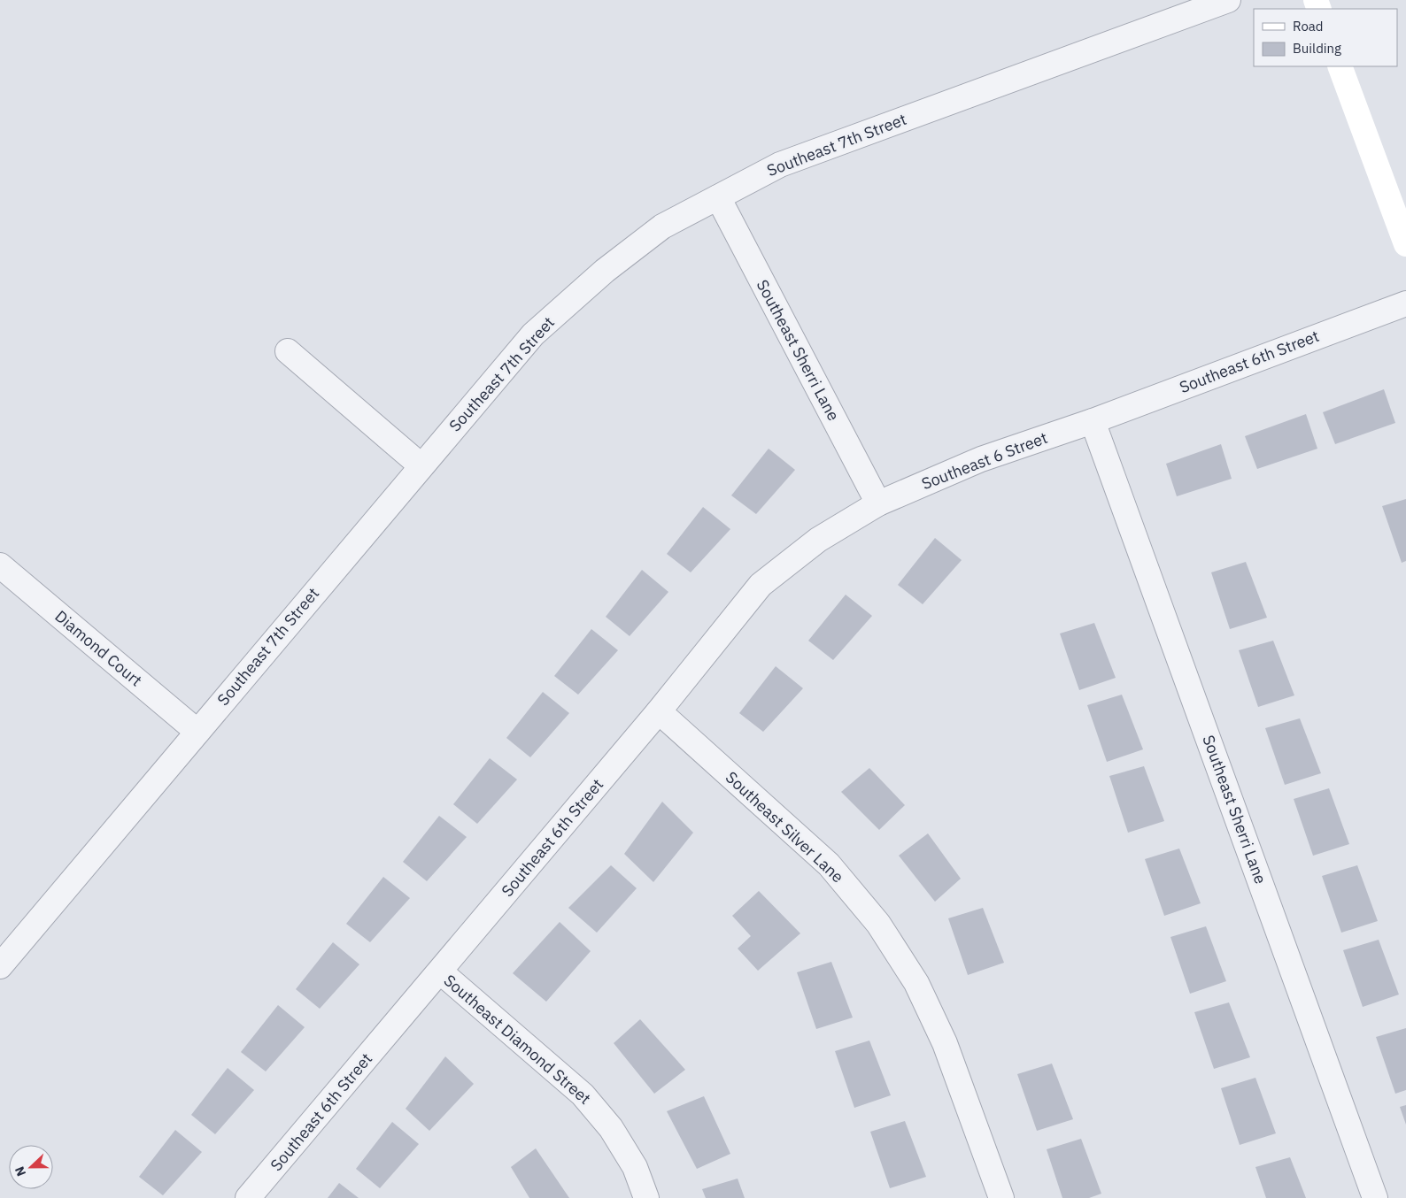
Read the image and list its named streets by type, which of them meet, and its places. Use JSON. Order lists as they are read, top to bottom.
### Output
{
  "streets": {
    "street": [
      "Southeast 7th Street",
      "Southeast Sherri Lane",
      "Southeast 6th Street",
      "Southeast 6 Street",
      "Diamond Court",
      "Southeast Silver Lane",
      "Southeast Diamond Street"
    ]
  },
  "crossings": [
    ["Southeast 7th Street", "Southeast Sherri Lane"],
    ["Southeast 7th Street", "Diamond Court"],
    ["Southeast Sherri Lane", "Southeast 6th Street"],
    ["Southeast Sherri Lane", "Southeast 6 Street"],
    ["Southeast 6th Street", "Southeast 6 Street"],
    ["Southeast 6th Street", "Southeast Silver Lane"],
    ["Southeast 6th Street", "Southeast Diamond Street"]
  ],
  "legend": ["Road", "Building"],
  "north": "left"
}
